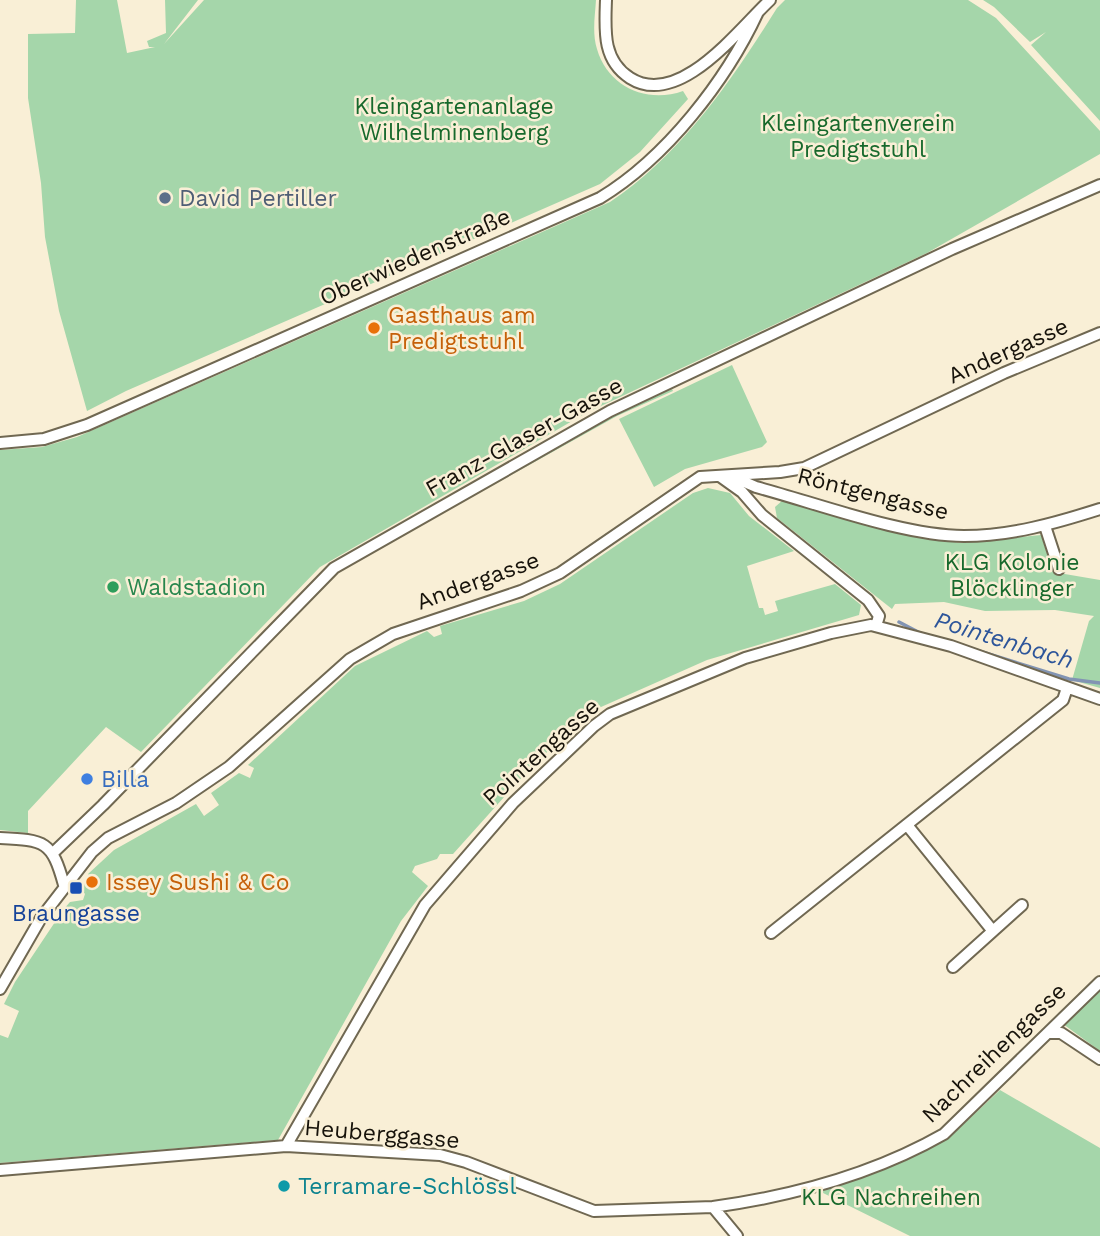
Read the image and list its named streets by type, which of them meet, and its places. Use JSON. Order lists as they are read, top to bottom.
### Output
{
  "streets": {
    "street": [
      "Oberwiedenstraße",
      "Andergasse",
      "Franz-Glaser-Gasse",
      "Röntgengasse",
      "Pointengasse",
      "Nachreihengasse",
      "Heuberggasse"
    ]
  },
  "crossings": [
    ["Andergasse", "Röntgengasse"],
    ["Pointengasse", "Heuberggasse"],
    ["Nachreihengasse", "Heuberggasse"]
  ],
  "water": ["Pointenbach"],
  "parks": [
    "Kleingartenanlage Wilhelminenberg",
    "Kleingartenverein Predigtstuhl",
    "KLG Kolonie Blöcklinger",
    "KLG Nachreihen"
  ],
  "places": {
    "other": [
      "David Pertiller",
      "Gasthaus am Predigtstuhl",
      "Waldstadion",
      "Billa",
      "Issey Sushi & Co",
      "Terramare-Schlössl"
    ],
    "transit": ["Braungasse"]
  }
}
